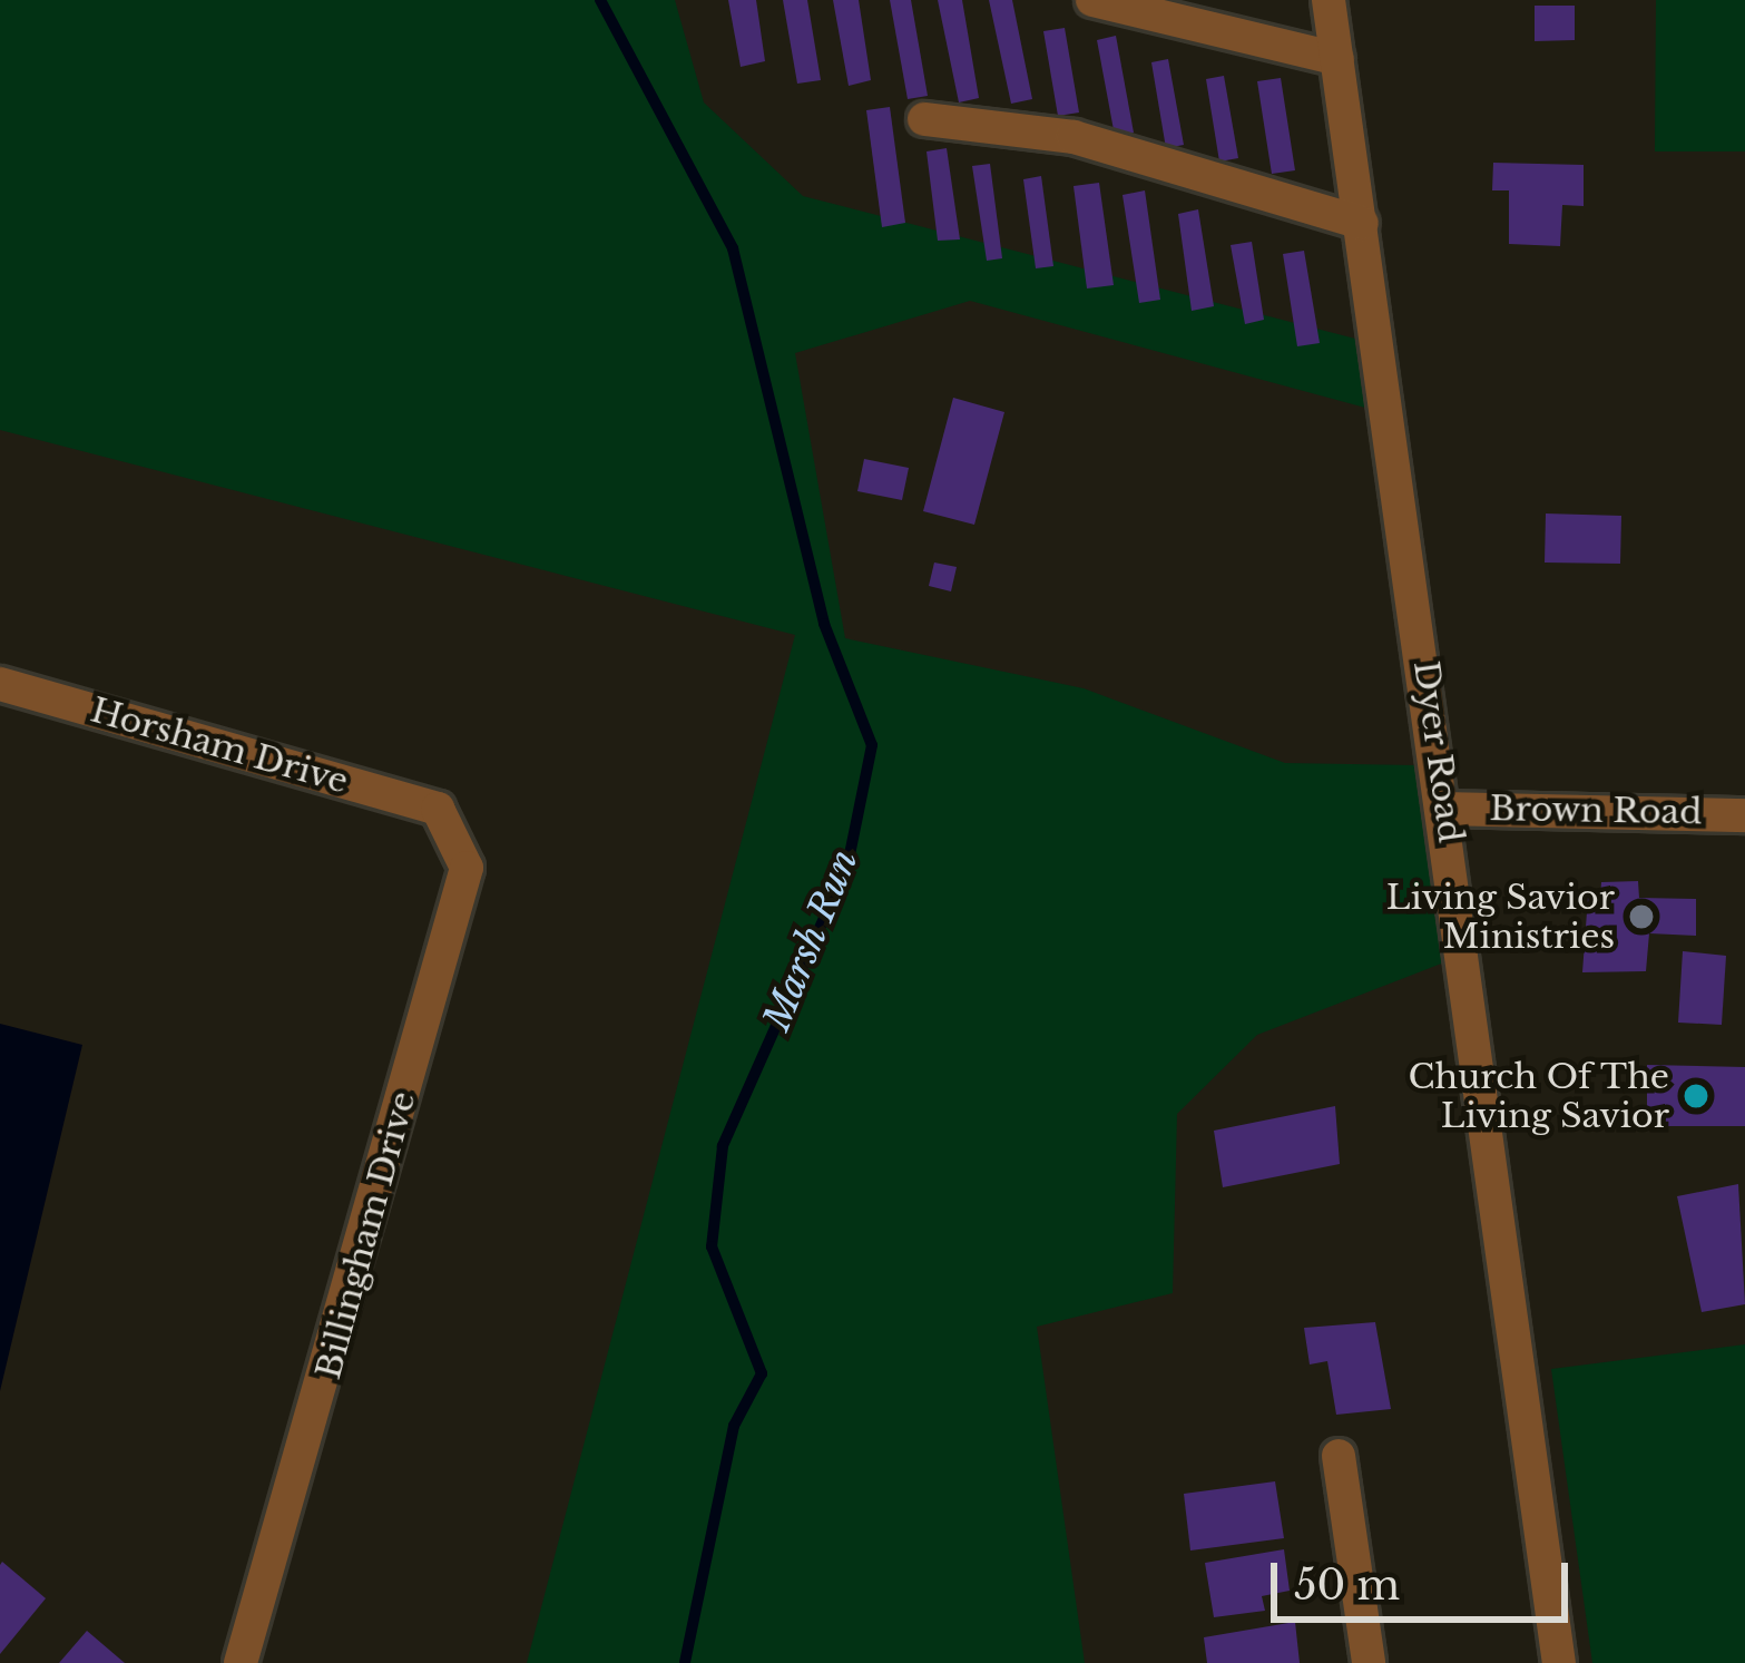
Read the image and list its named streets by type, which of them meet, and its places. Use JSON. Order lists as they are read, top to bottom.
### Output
{
  "streets": {
    "street": [
      "Horsham Drive",
      "Dyer Road",
      "Brown Road",
      "Billingham Drive"
    ]
  },
  "crossings": [
    ["Horsham Drive", "Billingham Drive"],
    ["Dyer Road", "Brown Road"]
  ],
  "water": ["Marsh Run"],
  "places": ["Living Savior Ministries", "Church Of The Living Savior"],
  "scale_bar": "50 m"
}
